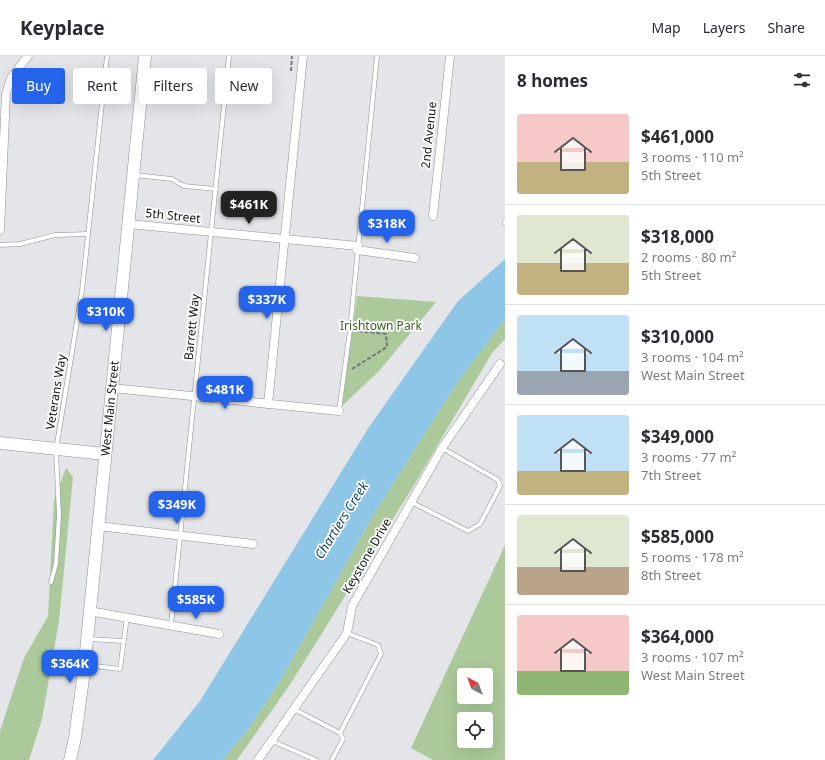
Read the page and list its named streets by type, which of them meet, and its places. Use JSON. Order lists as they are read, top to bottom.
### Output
{
  "streets": {
    "main road": ["West Main Street"],
    "street": ["2nd Avenue", "5th Street", "Keystone Drive"],
    "lane": ["Barrett Way", "Veterans Way"]
  },
  "crossings": [
    ["5th Street", "Barrett Way"],
    ["5th Street", "West Main Street"]
  ],
  "water": ["Chartiers Creek"],
  "parks": ["Irishtown Park"],
  "north": "top left",
  "page": {
    "header": "Keyplace",
    "nav": ["Map", "Layers", "Share"],
    "heading": "8 homes",
    "chip": [
      "Buy",
      "Rent",
      "Filters",
      "New"
    ],
    "list": [
      {
        "name": "$461,000",
        "note": "3 rooms · 110 m² · 5th Street"
      },
      {
        "name": "$318,000",
        "note": "2 rooms · 80 m² · 5th Street"
      },
      {
        "name": "$310,000",
        "note": "3 rooms · 104 m² · West Main Street"
      },
      {
        "name": "$349,000",
        "note": "3 rooms · 77 m² · 7th Street"
      },
      {
        "name": "$585,000",
        "note": "5 rooms · 178 m² · 8th Street"
      },
      {
        "name": "$364,000",
        "note": "3 rooms · 107 m² · West Main Street"
      }
    ],
    "price": [
      "$461K",
      "$318K",
      "$337K",
      "$310K",
      "$481K",
      "$349K",
      "$585K",
      "$364K"
    ]
  }
}
